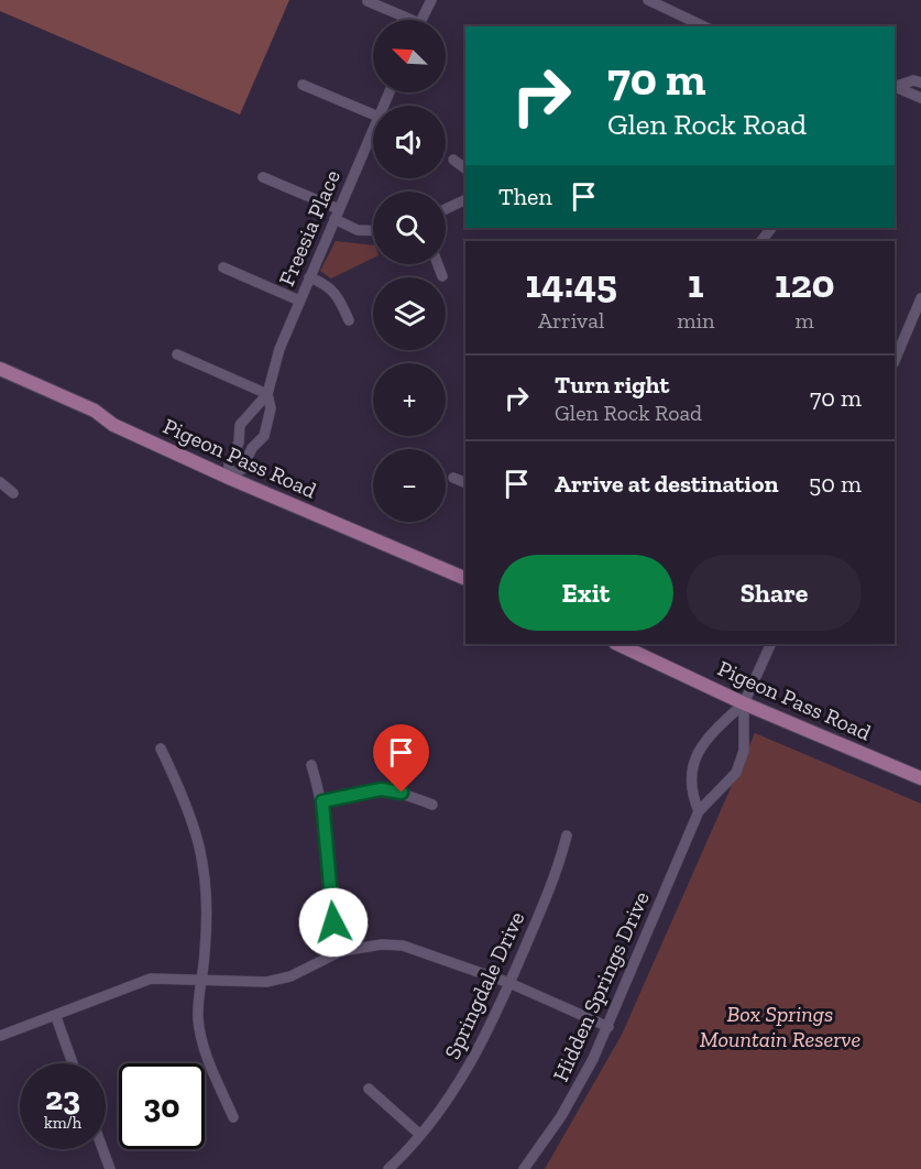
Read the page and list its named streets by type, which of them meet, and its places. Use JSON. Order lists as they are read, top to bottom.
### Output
{
  "streets": {
    "main road": ["Pigeon Pass Road"],
    "street": ["Freesia Place", "Springdale Drive", "Hidden Springs Drive"]
  },
  "crossings": [
    ["Pigeon Pass Road", "Hidden Springs Drive"]
  ],
  "parks": ["Box Springs Mountain Reserve"],
  "north": "top left",
  "page": {
    "map_buttons": ["+", "−"],
    "turn": ["70 m", "Glen Rock Road"],
    "then": "Then",
    "eta": [
      "14:45",
      "Arrival",
      "1",
      "min",
      "120",
      "m"
    ],
    "list": [
      {
        "name": "Turn right",
        "note": "Glen Rock Road",
        "value": "70 m"
      },
      {
        "name": "Arrive at destination",
        "value": "50 m"
      }
    ],
    "buttons": ["Exit", "Share"],
    "speed": "23 km/h",
    "limit": "30"
  }
}
